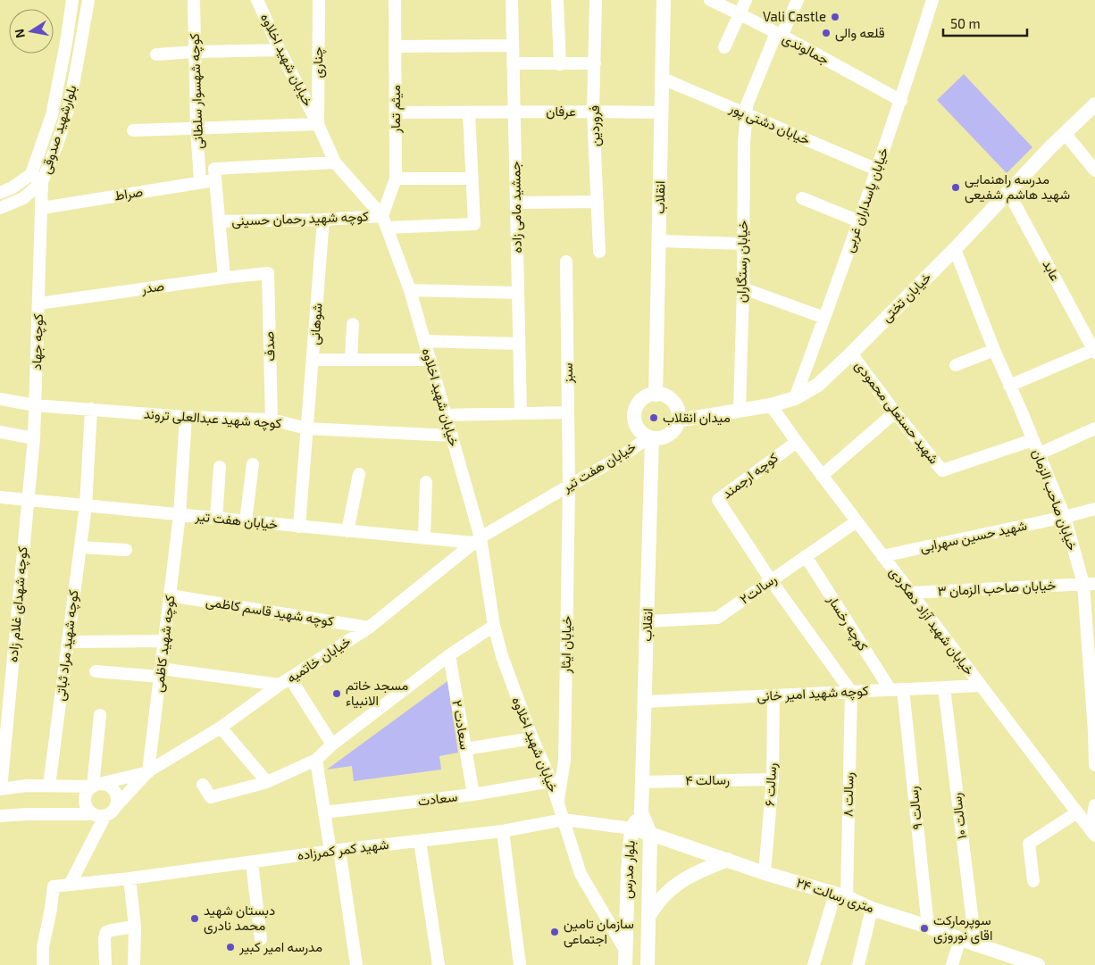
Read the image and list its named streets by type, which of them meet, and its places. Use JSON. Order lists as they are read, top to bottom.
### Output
{
  "streets": {
    "main road": [
      "انقلاب",
      "خیابان تختی",
      "بلوار مدرس",
      "۲۴ متری رسالت"
    ],
    "street": [
      "جمالوندی",
      "خیابان شهید اخلاوه",
      "چناری",
      "کوچه شهسوار سلطانی",
      "میثم تمار",
      "عرفان",
      "خیابان دشتی پور",
      "فروردین",
      "بلوارشهید صدوقی",
      "صراط",
      "خیابان پاسداران غربی",
      "جمشید مامی زاده",
      "کوچه شهید رحمان حسینی",
      "خیابان رستگاران",
      "عابد",
      "صدر",
      "شوهانی",
      "کوچه جهاد",
      "صدف",
      "سبز",
      "شهید حسنعلی محمودی",
      "کوچه شهید عبدالعلی تروند",
      "خیابان هفت تیر",
      "کوچه ارجمند",
      "خیابان صاحب الزمان",
      "شهید حسین سهرابی",
      "خیابان صاحب الزمان ۳",
      "رسالت۲",
      "کوچه شهدای غلام زاده",
      "کوچه شهید قاسم کاظمی",
      "خیابان شهید آزاد دهکردی",
      "کوچه رخسار",
      "کوچه شهید کاظمی",
      "خیابان ایثار",
      "کوچه شهید مراد ثباتی",
      "خیابان خاتمیه",
      "کوچه شهید امیر خانی",
      "سعادت ۲",
      "رسالت ۴",
      "رسالت ۶",
      "رسالت ۸",
      "سعادت",
      "رسالت ۹",
      "رسالت ۱۰",
      "شهید کمر کمرزاده"
    ]
  },
  "crossings": [
    ["جمالوندی", "خیابان پاسداران غربی"],
    ["جمالوندی", "خیابان رستگاران"],
    ["خیابان شهید اخلاوه", "چناری"],
    ["خیابان شهید اخلاوه", "میثم تمار"],
    ["خیابان شهید اخلاوه", "صراط"],
    ["خیابان شهید اخلاوه", "کوچه شهید رحمان حسینی"],
    ["خیابان شهید اخلاوه", "کوچه شهید عبدالعلی تروند"],
    ["خیابان شهید اخلاوه", "خیابان هفت تیر"],
    ["خیابان شهید اخلاوه", "خیابان ایثار"],
    ["خیابان شهید اخلاوه", "خیابان خاتمیه"],
    ["خیابان شهید اخلاوه", "سعادت"],
    ["خیابان شهید اخلاوه", "شهید کمر کمرزاده"],
    ["خیابان شهید اخلاوه", "بلوار مدرس"],
    ["کوچه شهسوار سلطانی", "صراط"],
    ["میثم تمار", "عرفان"],
    ["میثم تمار", "کوچه شهید رحمان حسینی"],
    ["عرفان", "فروردین"],
    ["عرفان", "انقلاب"],
    ["عرفان", "جمشید مامی زاده"],
    ["خیابان دشتی پور", "انقلاب"],
    ["خیابان دشتی پور", "خیابان پاسداران غربی"],
    ["خیابان دشتی پور", "خیابان رستگاران"],
    ["بلوارشهید صدوقی", "کوچه جهاد"],
    ["صراط", "کوچه جهاد"],
    ["انقلاب", "خیابان تختی"],
    ["انقلاب", "خیابان هفت تیر"],
    ["انقلاب", "رسالت۲"],
    ["انقلاب", "کوچه شهید امیر خانی"],
    ["انقلاب", "رسالت ۴"],
    ["انقلاب", "شهید کمر کمرزاده"],
    ["انقلاب", "بلوار مدرس"],
    ["انقلاب", "۲۴ متری رسالت"],
    ["خیابان پاسداران غربی", "خیابان تختی"],
    ["کوچه شهید رحمان حسینی", "شوهانی"],
    ["خیابان رستگاران", "خیابان تختی"],
    ["عابد", "خیابان تختی"],
    ["صدر", "کوچه جهاد"],
    ["صدر", "صدف"],
    ["خیابان تختی", "شهید حسنعلی محمودی"],
    ["خیابان تختی", "خیابان هفت تیر"],
    ["خیابان تختی", "خیابان صاحب الزمان"],
    ["خیابان تختی", "خیابان شهید آزاد دهکردی"],
    ["شوهانی", "کوچه شهید عبدالعلی تروند"],
    ["شوهانی", "خیابان هفت تیر"],
    ["کوچه جهاد", "کوچه شهید عبدالعلی تروند"],
    ["کوچه جهاد", "خیابان هفت تیر"],
    ["کوچه جهاد", "کوچه شهدای غلام زاده"],
    ["صدف", "کوچه شهید عبدالعلی تروند"],
    ["سبز", "خیابان هفت تیر"],
    ["سبز", "خیابان ایثار"],
    ["شهید حسنعلی محمودی", "خیابان صاحب الزمان"],
    ["کوچه شهید عبدالعلی تروند", "کوچه شهید کاظمی"],
    ["کوچه شهید عبدالعلی تروند", "کوچه شهید مراد ثباتی"],
    ["خیابان هفت تیر", "کوچه شهدای غلام زاده"],
    ["خیابان هفت تیر", "کوچه شهید کاظمی"],
    ["خیابان هفت تیر", "خیابان ایثار"],
    ["خیابان هفت تیر", "کوچه شهید مراد ثباتی"],
    ["خیابان هفت تیر", "خیابان خاتمیه"],
    ["کوچه ارجمند", "رسالت۲"],
    ["کوچه ارجمند", "خیابان شهید آزاد دهکردی"],
    ["خیابان صاحب الزمان", "شهید حسین سهرابی"],
    ["خیابان صاحب الزمان", "خیابان صاحب الزمان ۳"],
    ["شهید حسین سهرابی", "خیابان شهید آزاد دهکردی"],
    ["خیابان صاحب الزمان ۳", "خیابان شهید آزاد دهکردی"],
    ["رسالت۲", "خیابان شهید آزاد دهکردی"],
    ["رسالت۲", "کوچه رخسار"],
    ["کوچه شهید قاسم کاظمی", "کوچه شهید کاظمی"],
    ["کوچه شهید قاسم کاظمی", "خیابان خاتمیه"],
    ["خیابان شهید آزاد دهکردی", "کوچه شهید امیر خانی"],
    ["کوچه رخسار", "کوچه شهید امیر خانی"],
    ["کوچه شهید کاظمی", "خیابان خاتمیه"],
    ["کوچه شهید امیر خانی", "رسالت ۶"],
    ["کوچه شهید امیر خانی", "رسالت ۸"],
    ["کوچه شهید امیر خانی", "رسالت ۹"],
    ["کوچه شهید امیر خانی", "رسالت ۱۰"],
    ["سعادت ۲", "سعادت"],
    ["رسالت ۴", "رسالت ۶"],
    ["رسالت ۶", "۲۴ متری رسالت"],
    ["رسالت ۸", "۲۴ متری رسالت"],
    ["رسالت ۹", "۲۴ متری رسالت"],
    ["رسالت ۱۰", "۲۴ متری رسالت"],
    ["شهید کمر کمرزاده", "بلوار مدرس"],
    ["شهید کمر کمرزاده", "۲۴ متری رسالت"],
    ["بلوار مدرس", "۲۴ متری رسالت"]
  ],
  "places": [
    "Vali Castle",
    "قلعه والی",
    "مدرسه راهنمایی شهید هاشم شفیعی",
    "میدان انقلاب",
    "مسجد خاتم الانبیاء",
    "دبستان شهید محمد نادری",
    "سوپرمارکت اقای نوروزی",
    "سازمان تامین اجتماعی",
    "مدرسه امیر کبیر"
  ],
  "scale_bar": "50 m",
  "north": "left"
}
